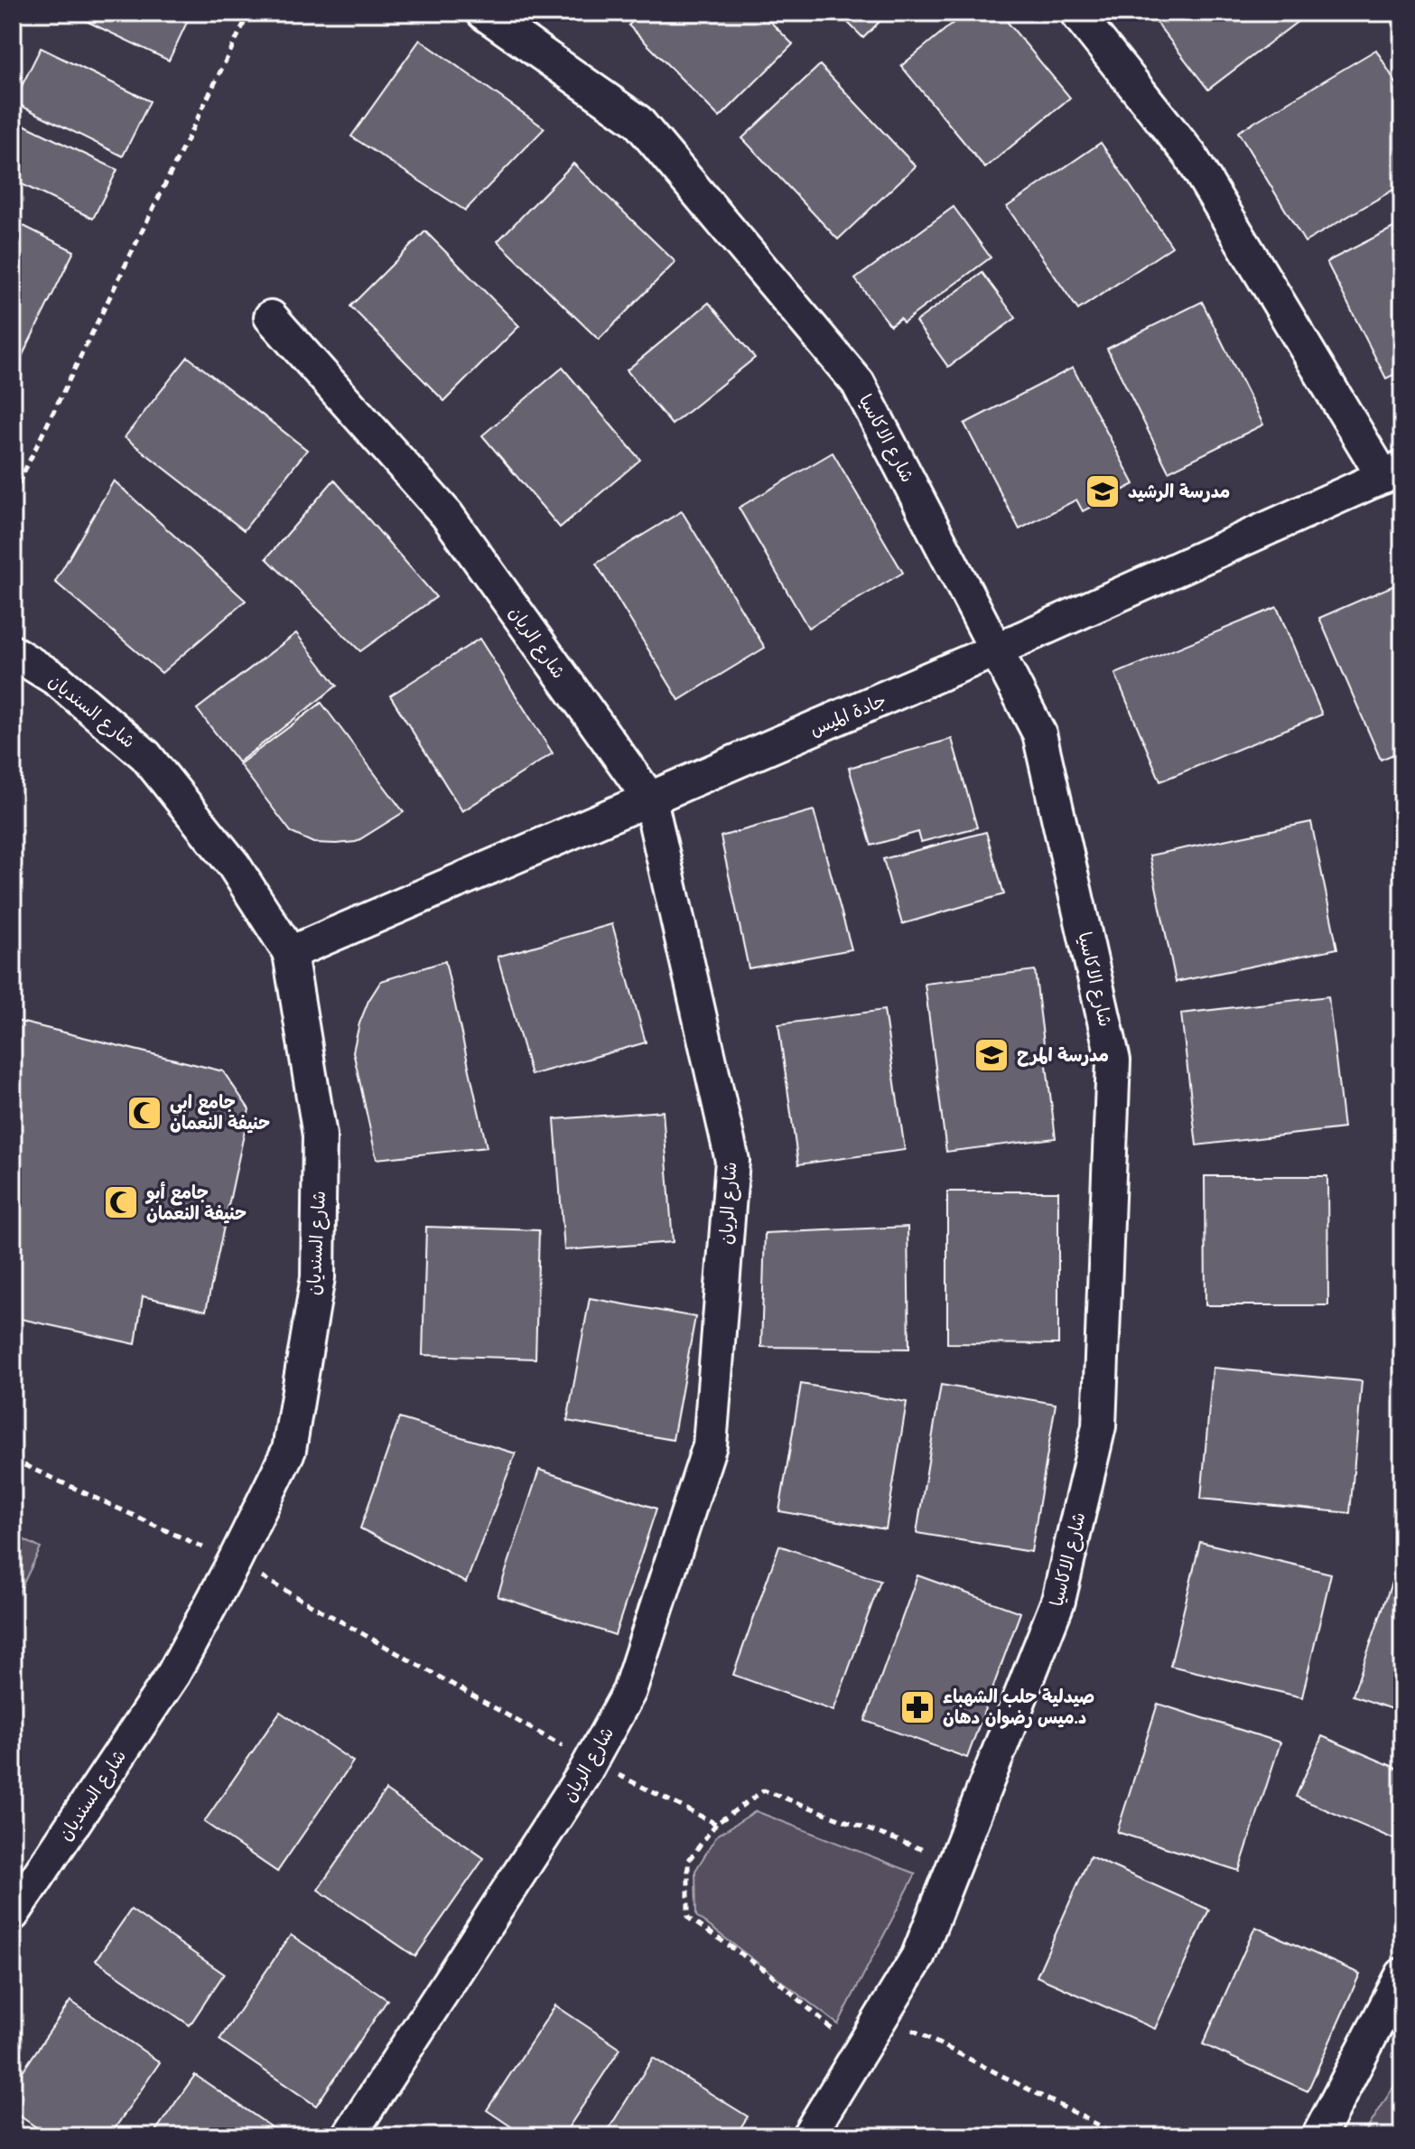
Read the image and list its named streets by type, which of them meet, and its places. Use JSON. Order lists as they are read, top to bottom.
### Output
{
  "streets": {
    "street": [
      "شارع الاكاسيا",
      "شارع الريان",
      "شارع السنديان",
      "جادة الميس"
    ]
  },
  "crossings": [
    ["شارع الاكاسيا", "جادة الميس"],
    ["شارع الريان", "جادة الميس"],
    ["شارع السنديان", "جادة الميس"]
  ],
  "places": {
    "school or university": ["مدرسة الرشيد", "مدرسة المرح"],
    "mosque": ["جامع ابي حنيفة النعمان", "جامع أبو حنيفة النعمان"],
    "pharmacy": ["صيدلية حلب الشهباء د.ميس رضوان دهان"]
  }
}
